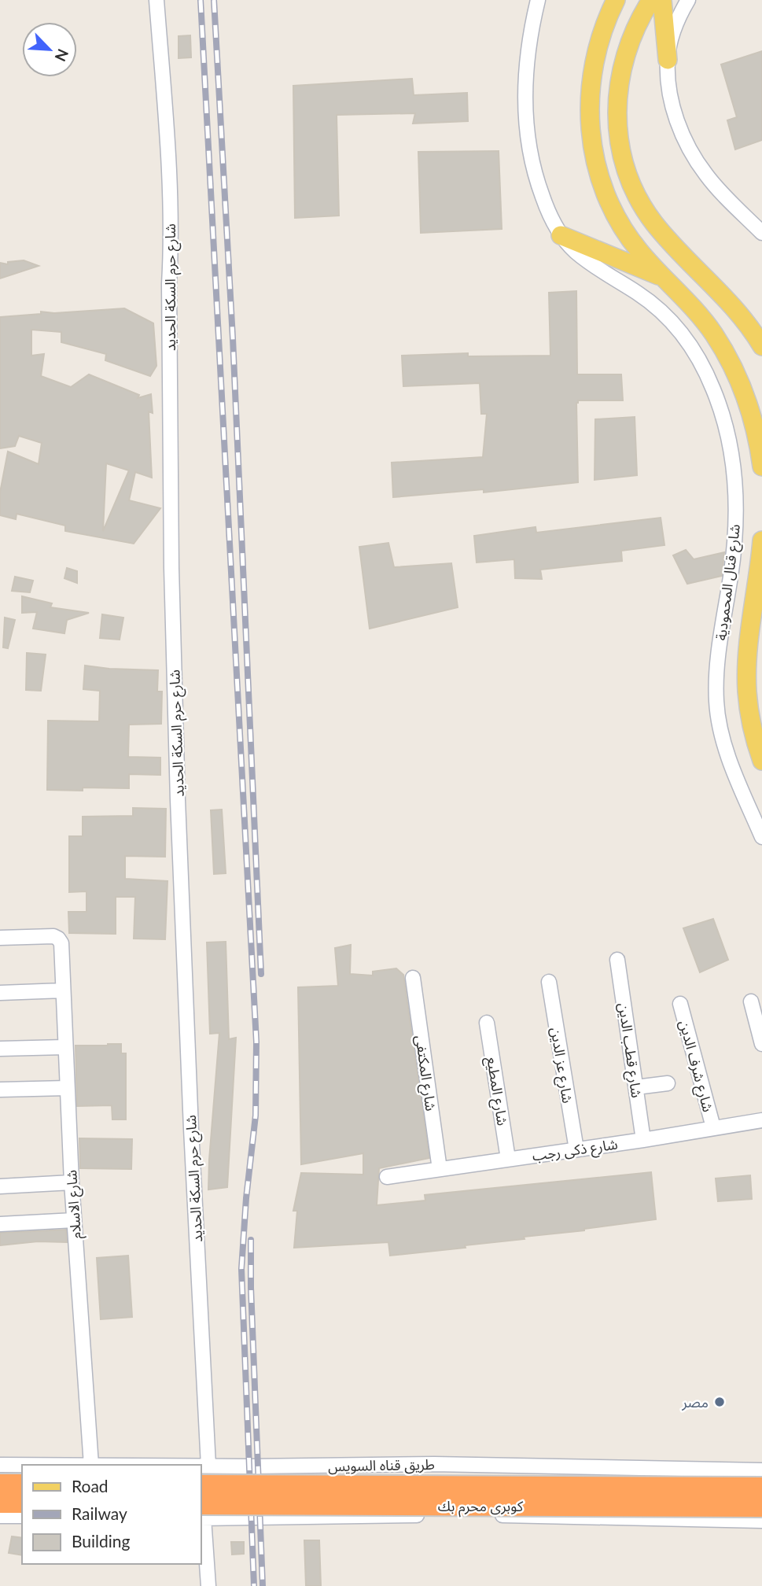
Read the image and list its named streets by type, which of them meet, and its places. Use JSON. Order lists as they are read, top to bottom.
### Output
{
  "streets": {
    "highway": ["كوبرى محرم بك"],
    "street": [
      "شارع حرم السكة الحديد",
      "شارع قنال المحمودية",
      "شارع قطب الدين",
      "شارع عز الدين",
      "شارع شرف الدين",
      "شارع المكتفى",
      "شارع المطيع",
      "شارع ذكى رجب",
      "شارع الاسلام",
      "طريق قناه السويس"
    ]
  },
  "crossings": [
    ["شارع حرم السكة الحديد", "طريق قناه السويس"],
    ["شارع قطب الدين", "شارع ذكى رجب"],
    ["شارع عز الدين", "شارع ذكى رجب"],
    ["شارع شرف الدين", "شارع ذكى رجب"],
    ["شارع المكتفى", "شارع ذكى رجب"],
    ["شارع المطيع", "شارع ذكى رجب"],
    ["شارع الاسلام", "طريق قناه السويس"]
  ],
  "places": ["مصر"],
  "legend": ["Road", "Railway", "Building"],
  "north": "bottom right"
}
